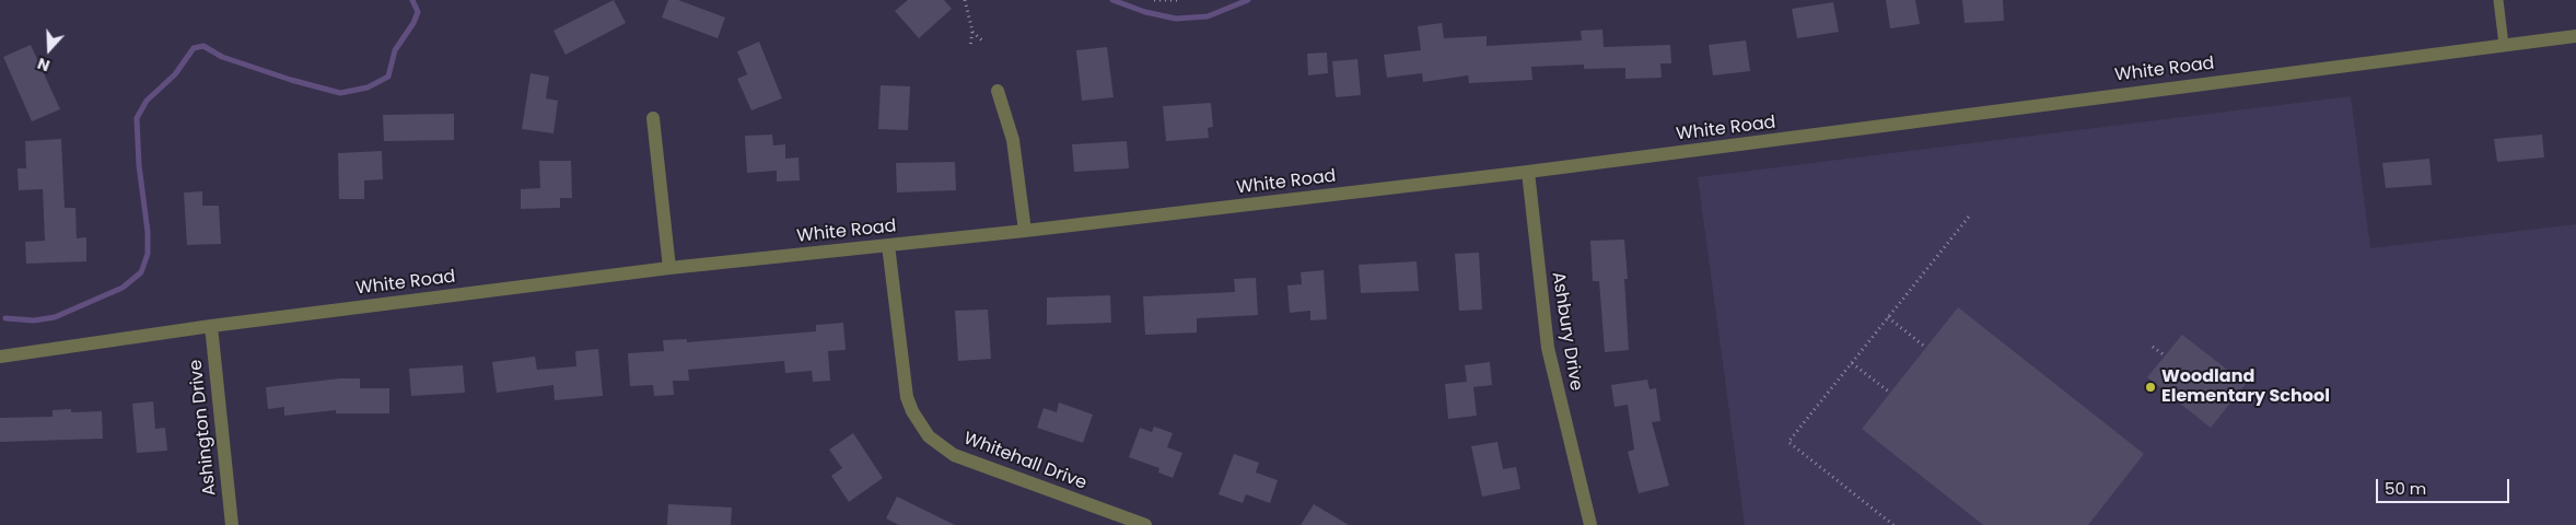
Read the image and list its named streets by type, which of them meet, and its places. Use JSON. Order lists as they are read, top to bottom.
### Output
{
  "streets": {
    "street": [
      "White Road",
      "Ashbury Drive",
      "Ashington Drive",
      "Whitehall Drive"
    ]
  },
  "crossings": [
    ["White Road", "Ashbury Drive"],
    ["White Road", "Ashington Drive"],
    ["White Road", "Whitehall Drive"]
  ],
  "places": ["Woodland Elementary School"],
  "scale_bar": "50 m",
  "north": "bottom"
}
